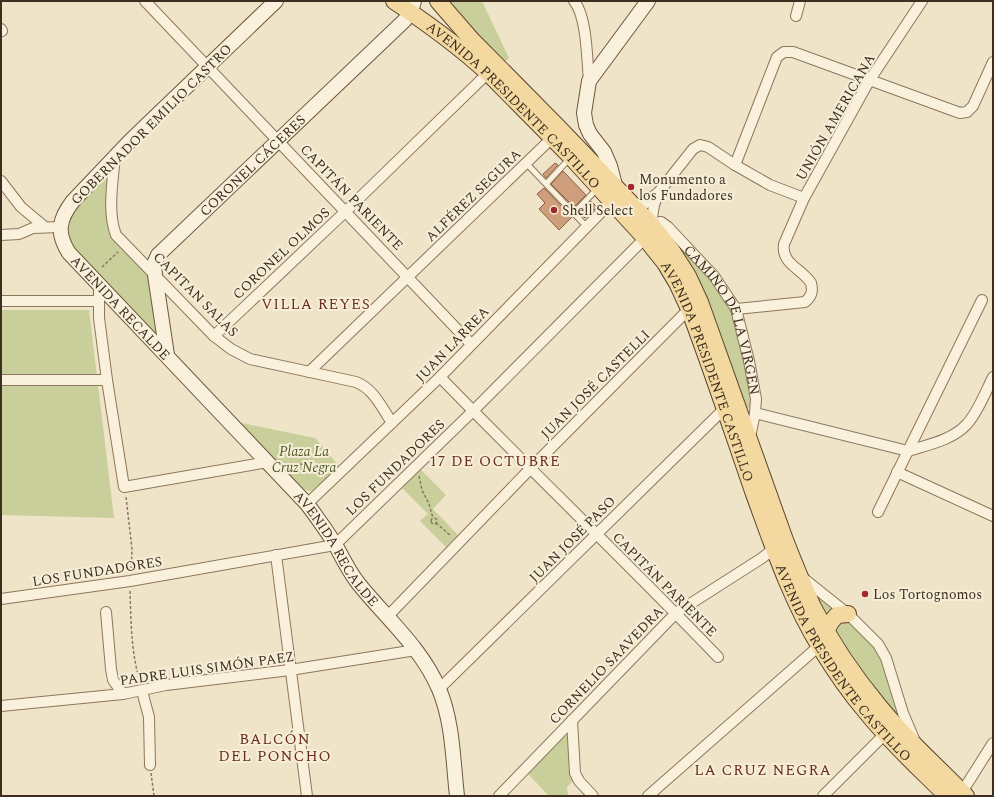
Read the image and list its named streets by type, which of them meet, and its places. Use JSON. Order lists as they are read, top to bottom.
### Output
{
  "streets": {
    "main road": ["AVENIDA PRESIDENTE CASTILLO"],
    "street": [
      "UNIÓN AMERICANA",
      "GOBERNADOR EMILIO CASTRO",
      "CORONEL CÁCERES",
      "ALFÉREZ SEGURA",
      "CAPITÁN PARIENTE",
      "CORONEL OLMOS",
      "CAPITAN SALAS",
      "AVENIDA RECALDE",
      "CAMINO DE LA VIRGEN",
      "JUAN LARREA",
      "JUAN JOSÉ CASTELLI",
      "LOS FUNDADORES",
      "JUAN JOSÉ PASO",
      "CORNELIO SAAVEDRA",
      "PADRE LUIS SIMÓN PAEZ"
    ]
  },
  "crossings": [
    ["AVENIDA PRESIDENTE CASTILLO", "CORONEL CÁCERES"],
    ["AVENIDA PRESIDENTE CASTILLO", "ALFÉREZ SEGURA"],
    ["AVENIDA PRESIDENTE CASTILLO", "CORONEL OLMOS"],
    ["AVENIDA PRESIDENTE CASTILLO", "CAMINO DE LA VIRGEN"],
    ["AVENIDA PRESIDENTE CASTILLO", "JUAN LARREA"],
    ["AVENIDA PRESIDENTE CASTILLO", "JUAN JOSÉ CASTELLI"],
    ["AVENIDA PRESIDENTE CASTILLO", "LOS FUNDADORES"],
    ["AVENIDA PRESIDENTE CASTILLO", "JUAN JOSÉ PASO"],
    ["AVENIDA PRESIDENTE CASTILLO", "CORNELIO SAAVEDRA"],
    ["UNIÓN AMERICANA", "CAMINO DE LA VIRGEN"],
    ["GOBERNADOR EMILIO CASTRO", "CAPITÁN PARIENTE"],
    ["GOBERNADOR EMILIO CASTRO", "CAPITAN SALAS"],
    ["GOBERNADOR EMILIO CASTRO", "AVENIDA RECALDE"],
    ["CORONEL CÁCERES", "CAPITÁN PARIENTE"],
    ["CORONEL CÁCERES", "CAPITAN SALAS"],
    ["CORONEL CÁCERES", "AVENIDA RECALDE"],
    ["ALFÉREZ SEGURA", "CAPITÁN PARIENTE"],
    ["ALFÉREZ SEGURA", "CAPITAN SALAS"],
    ["CAPITÁN PARIENTE", "CORONEL OLMOS"],
    ["CAPITÁN PARIENTE", "JUAN LARREA"],
    ["CAPITÁN PARIENTE", "JUAN JOSÉ CASTELLI"],
    ["CAPITÁN PARIENTE", "LOS FUNDADORES"],
    ["CAPITÁN PARIENTE", "JUAN JOSÉ PASO"],
    ["CAPITÁN PARIENTE", "CORNELIO SAAVEDRA"],
    ["CORONEL OLMOS", "CAPITAN SALAS"],
    ["CAPITAN SALAS", "JUAN LARREA"],
    ["AVENIDA RECALDE", "JUAN LARREA"],
    ["AVENIDA RECALDE", "JUAN JOSÉ CASTELLI"],
    ["AVENIDA RECALDE", "LOS FUNDADORES"],
    ["AVENIDA RECALDE", "JUAN JOSÉ PASO"],
    ["AVENIDA RECALDE", "PADRE LUIS SIMÓN PAEZ"],
    ["CAMINO DE LA VIRGEN", "LOS FUNDADORES"]
  ],
  "districts": [
    "VILLA REYES",
    "17 DE OCTUBRE",
    "BALCÓN DEL PONCHO",
    "LA CRUZ NEGRA"
  ],
  "parks": ["Plaza La Cruz Negra"],
  "places": ["Monumento a los Fundadores", "Shell Select", "Los Tortognomos"]
}
